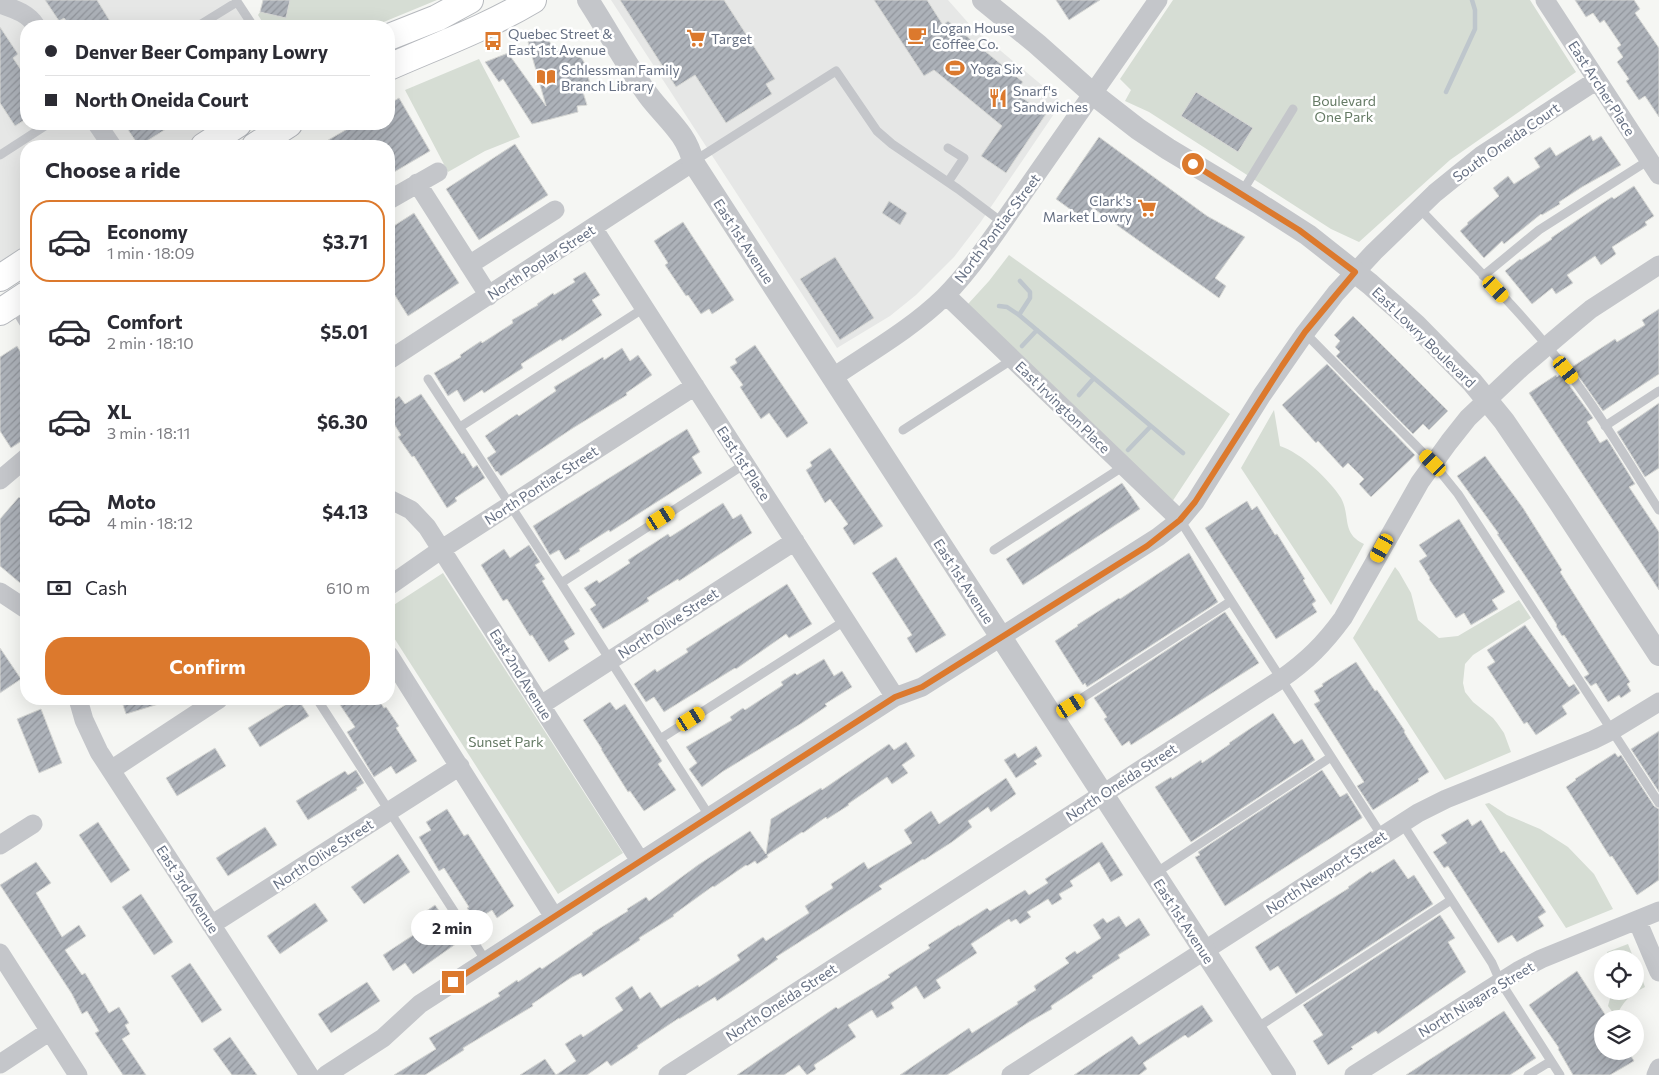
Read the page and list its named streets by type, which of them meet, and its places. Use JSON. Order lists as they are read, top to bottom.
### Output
{
  "streets": {
    "street": [
      "East Archer Place",
      "South Oneida Court",
      "North Pontiac Street",
      "East 1st Avenue",
      "North Poplar Street",
      "East Lowry Boulevard",
      "East Irvington Place",
      "East 1st Place",
      "North Olive Street",
      "East 2nd Avenue",
      "North Oneida Street",
      "North Newport Street",
      "East 3rd Avenue",
      "North Niagara Street"
    ]
  },
  "crossings": [
    ["East Archer Place", "South Oneida Court"],
    ["South Oneida Court", "East 1st Avenue"],
    ["South Oneida Court", "East Lowry Boulevard"],
    ["South Oneida Court", "East Irvington Place"],
    ["South Oneida Court", "East 1st Place"],
    ["South Oneida Court", "East 2nd Avenue"],
    ["North Pontiac Street", "East 1st Avenue"],
    ["North Pontiac Street", "East Lowry Boulevard"],
    ["North Pontiac Street", "East Irvington Place"],
    ["North Pontiac Street", "East 1st Place"],
    ["North Pontiac Street", "East 2nd Avenue"],
    ["East 1st Avenue", "North Poplar Street"],
    ["East 1st Avenue", "North Oneida Street"],
    ["East 1st Avenue", "North Newport Street"],
    ["North Poplar Street", "East 1st Place"],
    ["East Lowry Boulevard", "North Oneida Street"],
    ["East 1st Place", "North Olive Street"],
    ["North Olive Street", "East 2nd Avenue"],
    ["North Olive Street", "East 3rd Avenue"]
  ],
  "parks": ["Boulevard One Park", "Sunset Park"],
  "places": {
    "cafe": ["Logan House Coffee Co."],
    "supermarket": ["Target", "Clark's Market Lowry"],
    "bus stop": ["Quebec Street & East 1st Avenue"],
    "sports": ["Yoga Six"],
    "library": ["Schlessman Family Branch Library"],
    "restaurant": ["Snarf's Sandwiches"]
  },
  "page": {
    "banner": ["Denver Beer Company Lowry", "North Oneida Court"],
    "heading": "Choose a ride",
    "list": [
      {
        "name": "Economy",
        "note": "1 min · 18:09",
        "value": "$3.71"
      },
      {
        "name": "Comfort",
        "note": "2 min · 18:10",
        "value": "$5.01"
      },
      {
        "name": "XL",
        "note": "3 min · 18:11",
        "value": "$6.30"
      },
      {
        "name": "Moto",
        "note": "4 min · 18:12",
        "value": "$4.13"
      }
    ],
    "pay": ["Cash", "610 m"],
    "buttons": "Confirm",
    "bubble": "2 min"
  }
}
